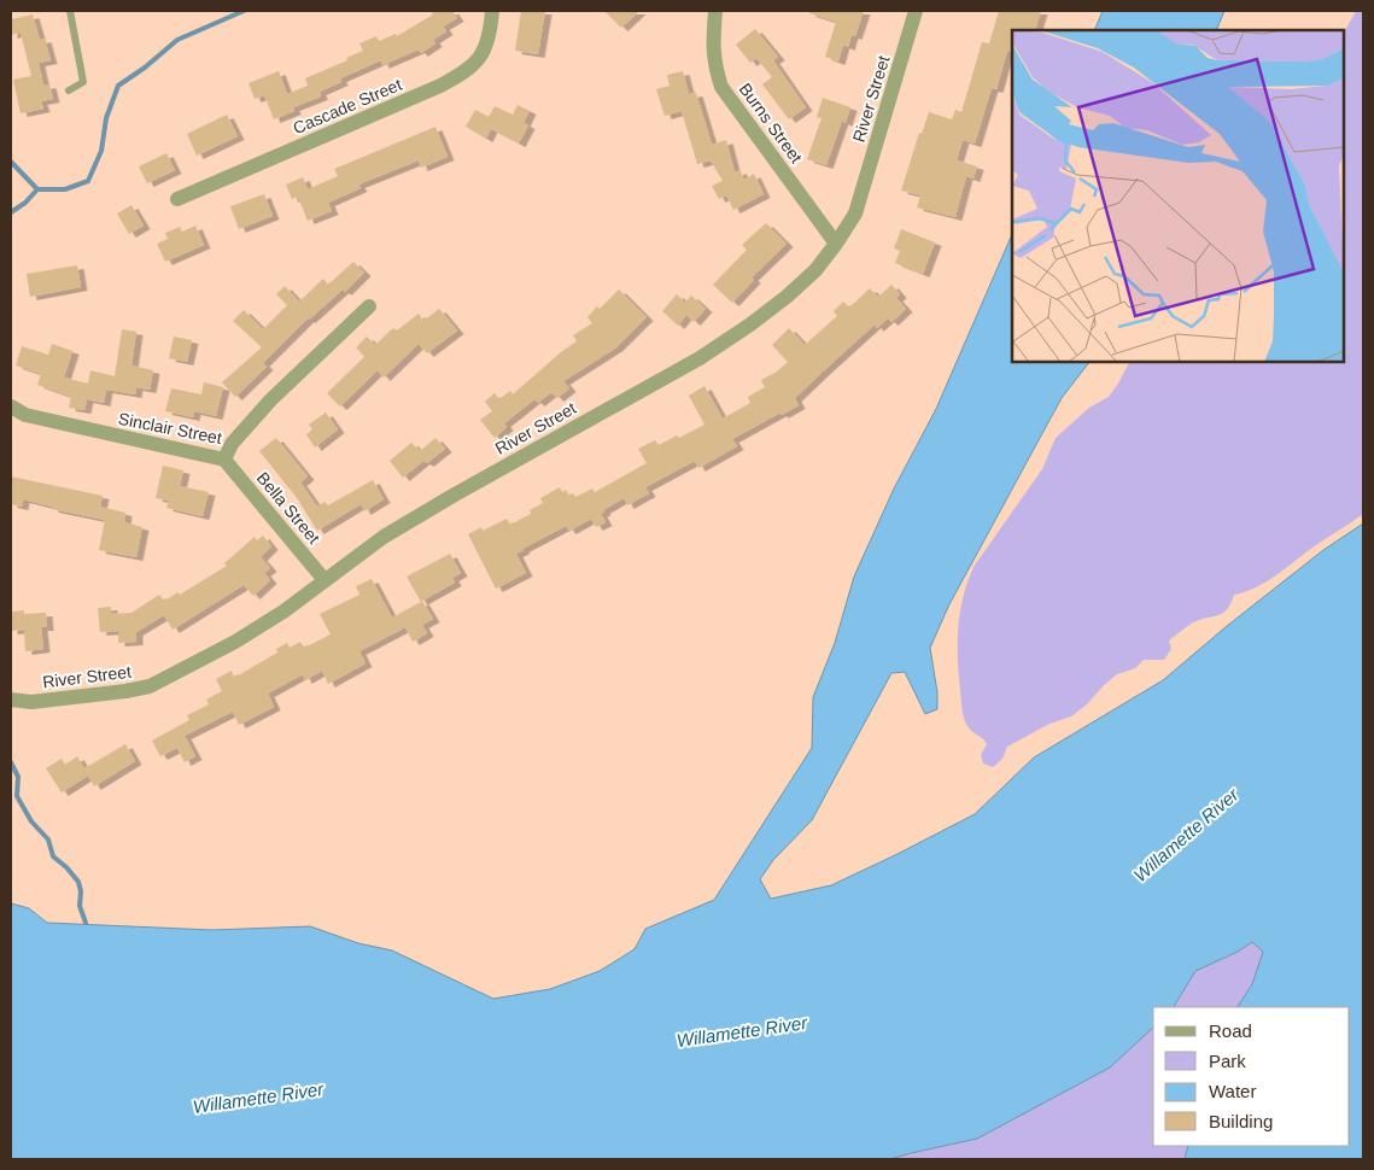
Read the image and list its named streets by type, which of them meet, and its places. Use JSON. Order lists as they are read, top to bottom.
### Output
{
  "streets": {
    "street": [
      "River Street",
      "Cascade Street",
      "Burns Street",
      "Sinclair Street",
      "Bella Street"
    ]
  },
  "crossings": [
    ["River Street", "Burns Street"],
    ["River Street", "Bella Street"],
    ["Sinclair Street", "Bella Street"]
  ],
  "water": ["Willamette River"],
  "legend": [
    "Road",
    "Park",
    "Water",
    "Building"
  ]
}
